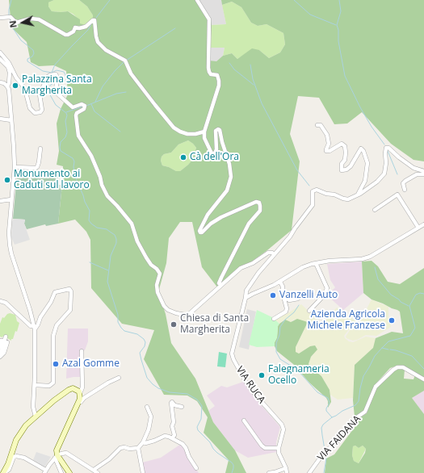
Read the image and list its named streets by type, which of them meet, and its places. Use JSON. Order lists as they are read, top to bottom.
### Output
{
  "streets": {
    "street": ["VIA RUCA", "VIA FAIDANA"]
  },
  "places": [
    "Palazzina Santa Margherita",
    "Cà dell'Ora",
    "Monumento ai Caduti sul lavoro",
    "Vanzelli Auto",
    "Azienda Agricola Michele Franzese",
    "Chiesa di Santa Margherita",
    "Azal Gomme",
    "Falegnameria Ocello"
  ],
  "north": "left"
}
